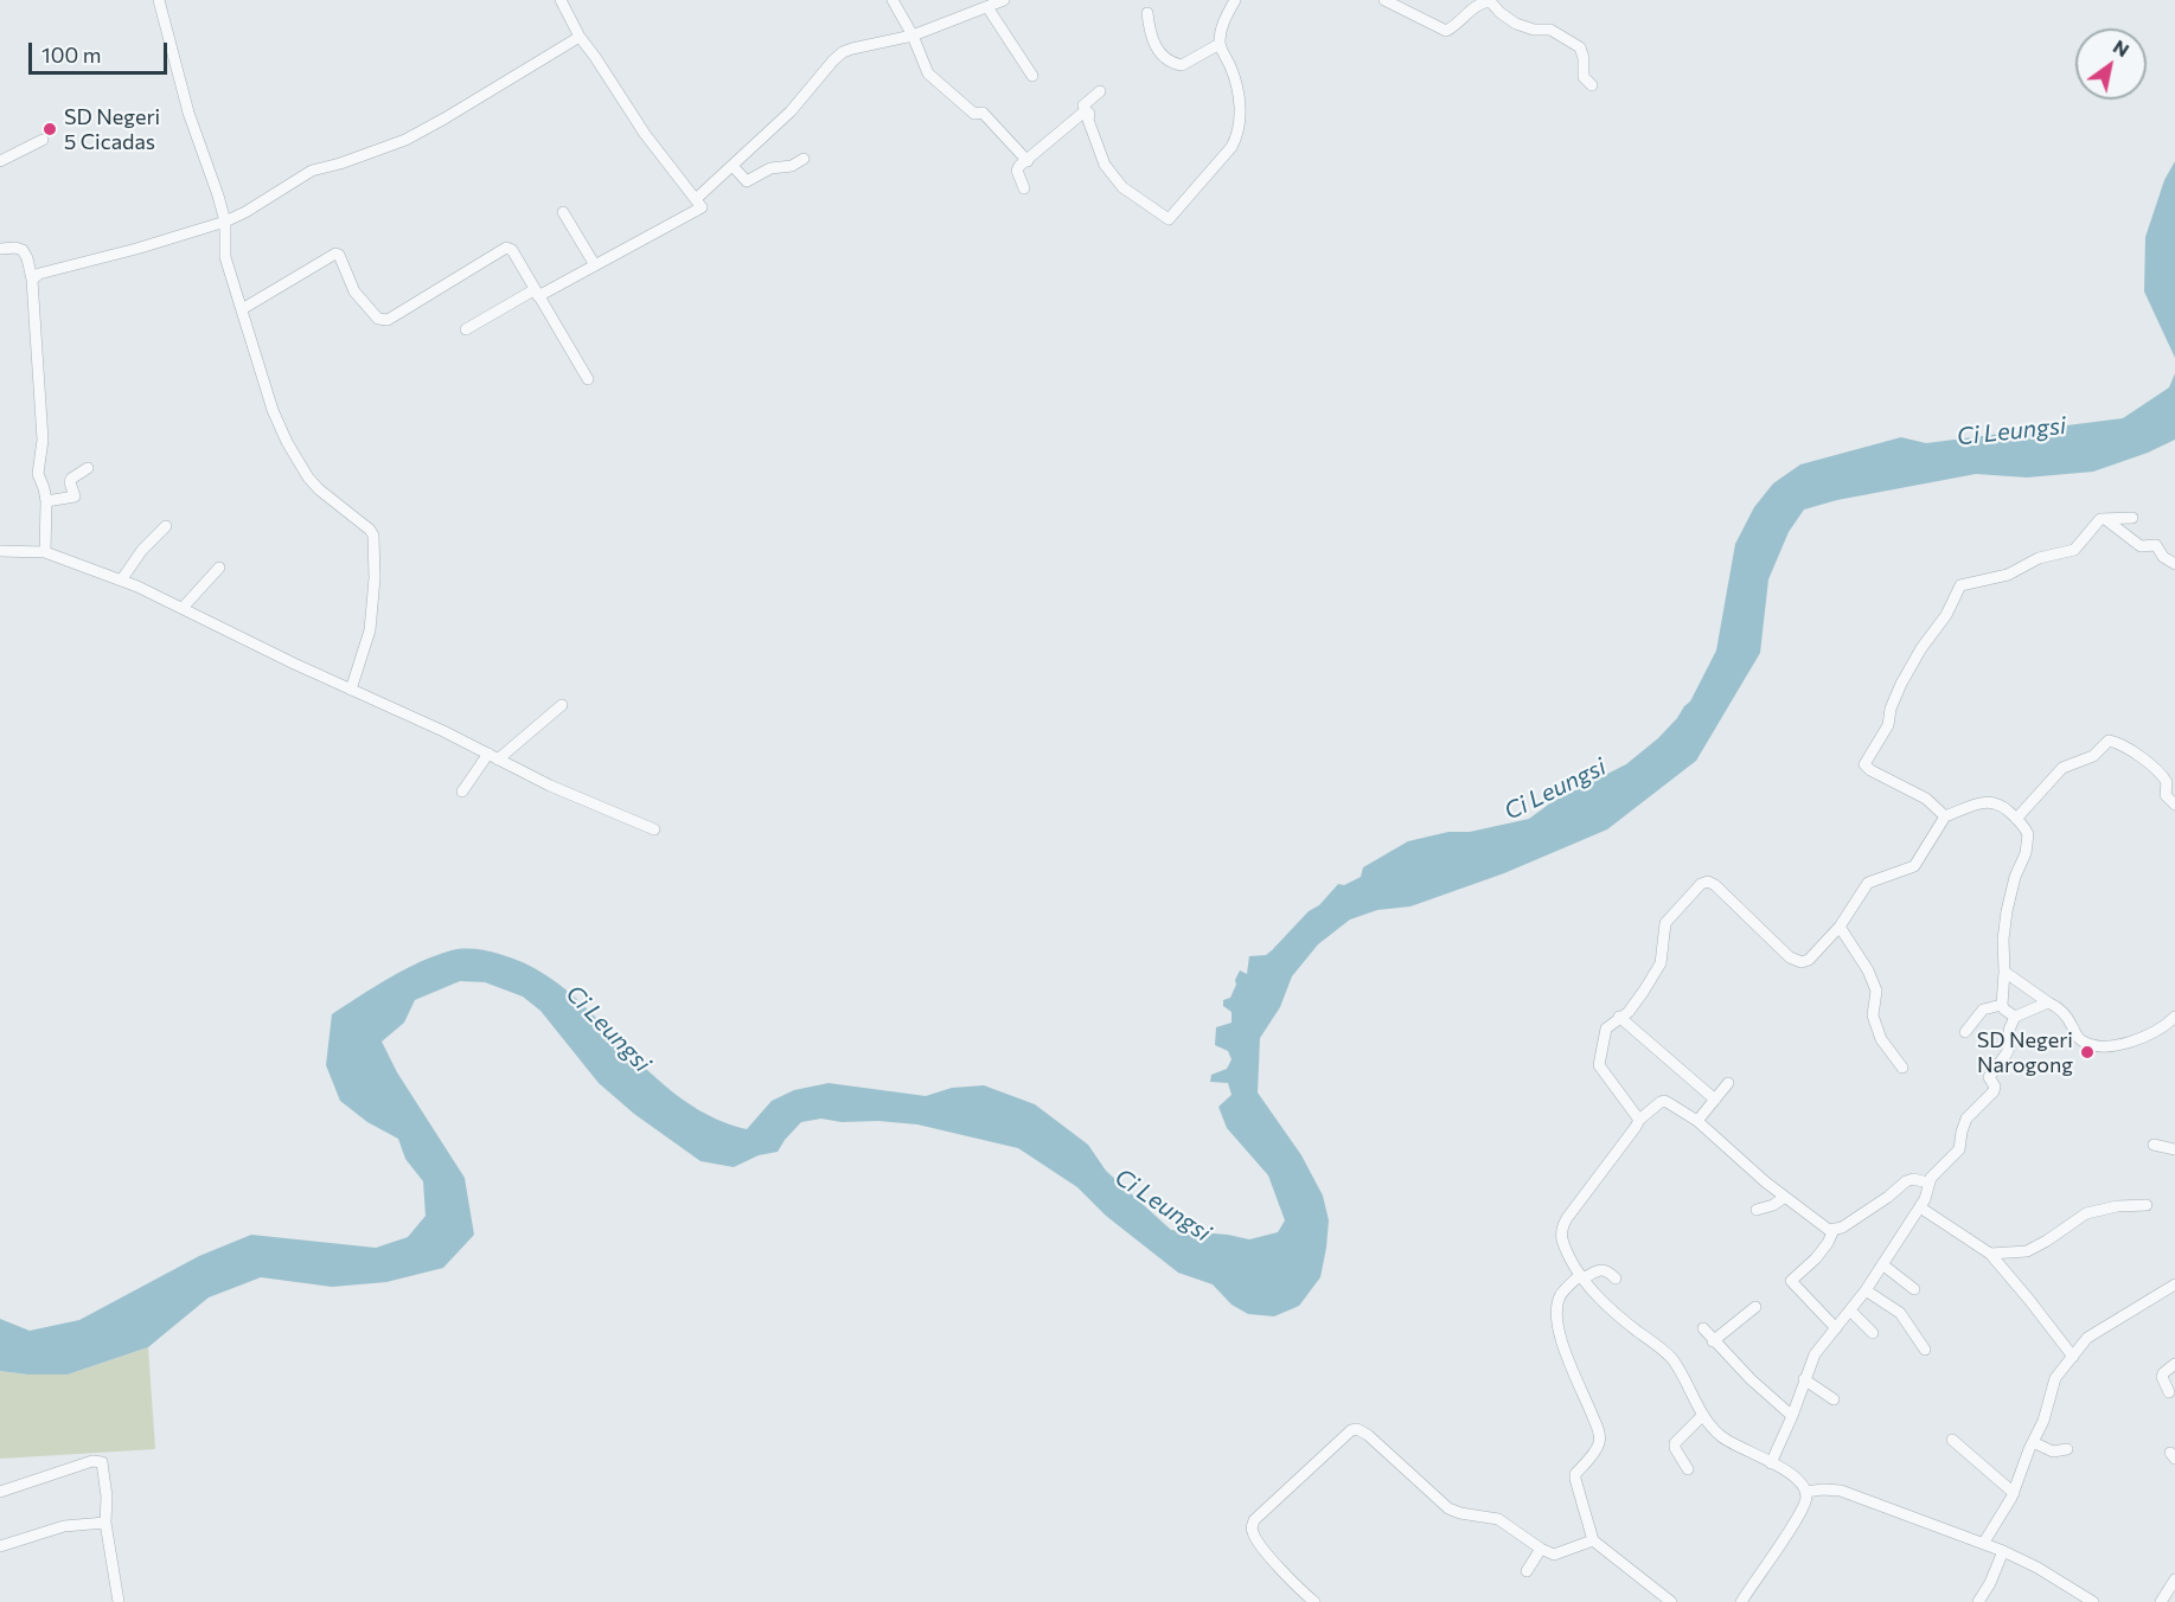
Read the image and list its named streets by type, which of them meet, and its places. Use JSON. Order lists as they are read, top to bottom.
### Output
{
  "water": ["Ci Leungsi"],
  "places": ["SD Negeri 5 Cicadas", "SD Negeri Narogong"],
  "scale_bar": "100 m",
  "north": "top right"
}
